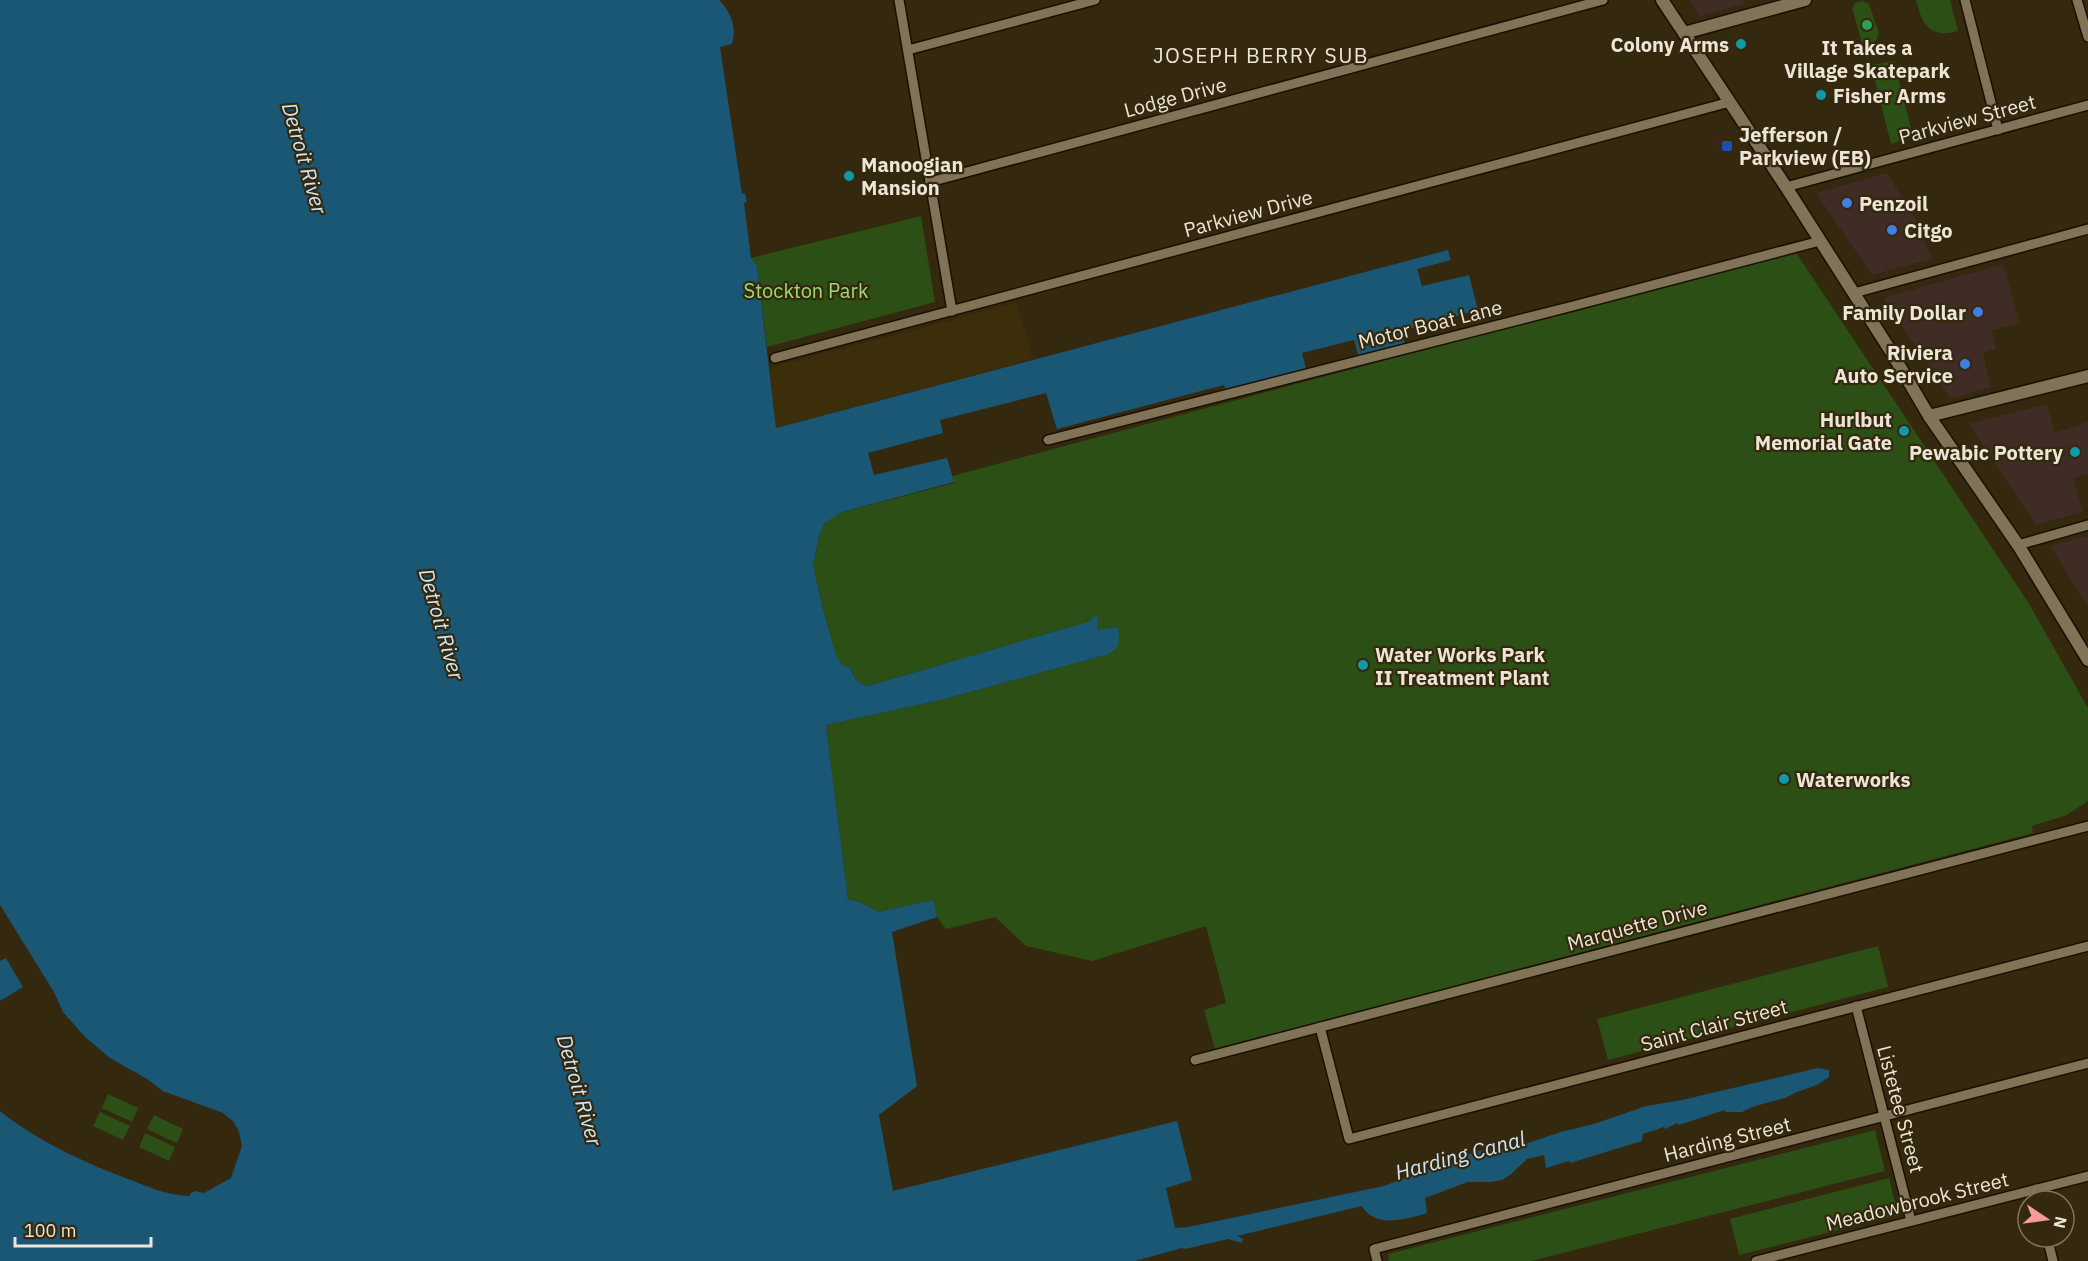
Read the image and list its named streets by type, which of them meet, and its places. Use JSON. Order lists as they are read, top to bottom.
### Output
{
  "streets": {
    "street": [
      "Lodge Drive",
      "Parkview Street",
      "Parkview Drive",
      "Motor Boat Lane",
      "Marquette Drive",
      "Saint Clair Street",
      "Listetee Street",
      "Harding Street",
      "Meadowbrook Street"
    ]
  },
  "crossings": [
    ["Marquette Drive", "Saint Clair Street"],
    ["Saint Clair Street", "Listetee Street"],
    ["Listetee Street", "Harding Street"],
    ["Listetee Street", "Meadowbrook Street"]
  ],
  "districts": ["JOSEPH BERRY SUB"],
  "water": ["Detroit River", "Harding Canal"],
  "parks": ["Stockton Park"],
  "places": {
    "other": [
      "It Takes a Village Skatepark",
      "Colony Arms",
      "Fisher Arms",
      "Manoogian Mansion",
      "Penzoil",
      "Citgo",
      "Family Dollar",
      "Riviera Auto Service",
      "Hurlbut Memorial Gate",
      "Pewabic Pottery",
      "Water Works Park II Treatment Plant",
      "Waterworks"
    ],
    "transit": ["Jefferson / Parkview (EB)"]
  },
  "scale_bar": "100 m",
  "north": "right"
}
